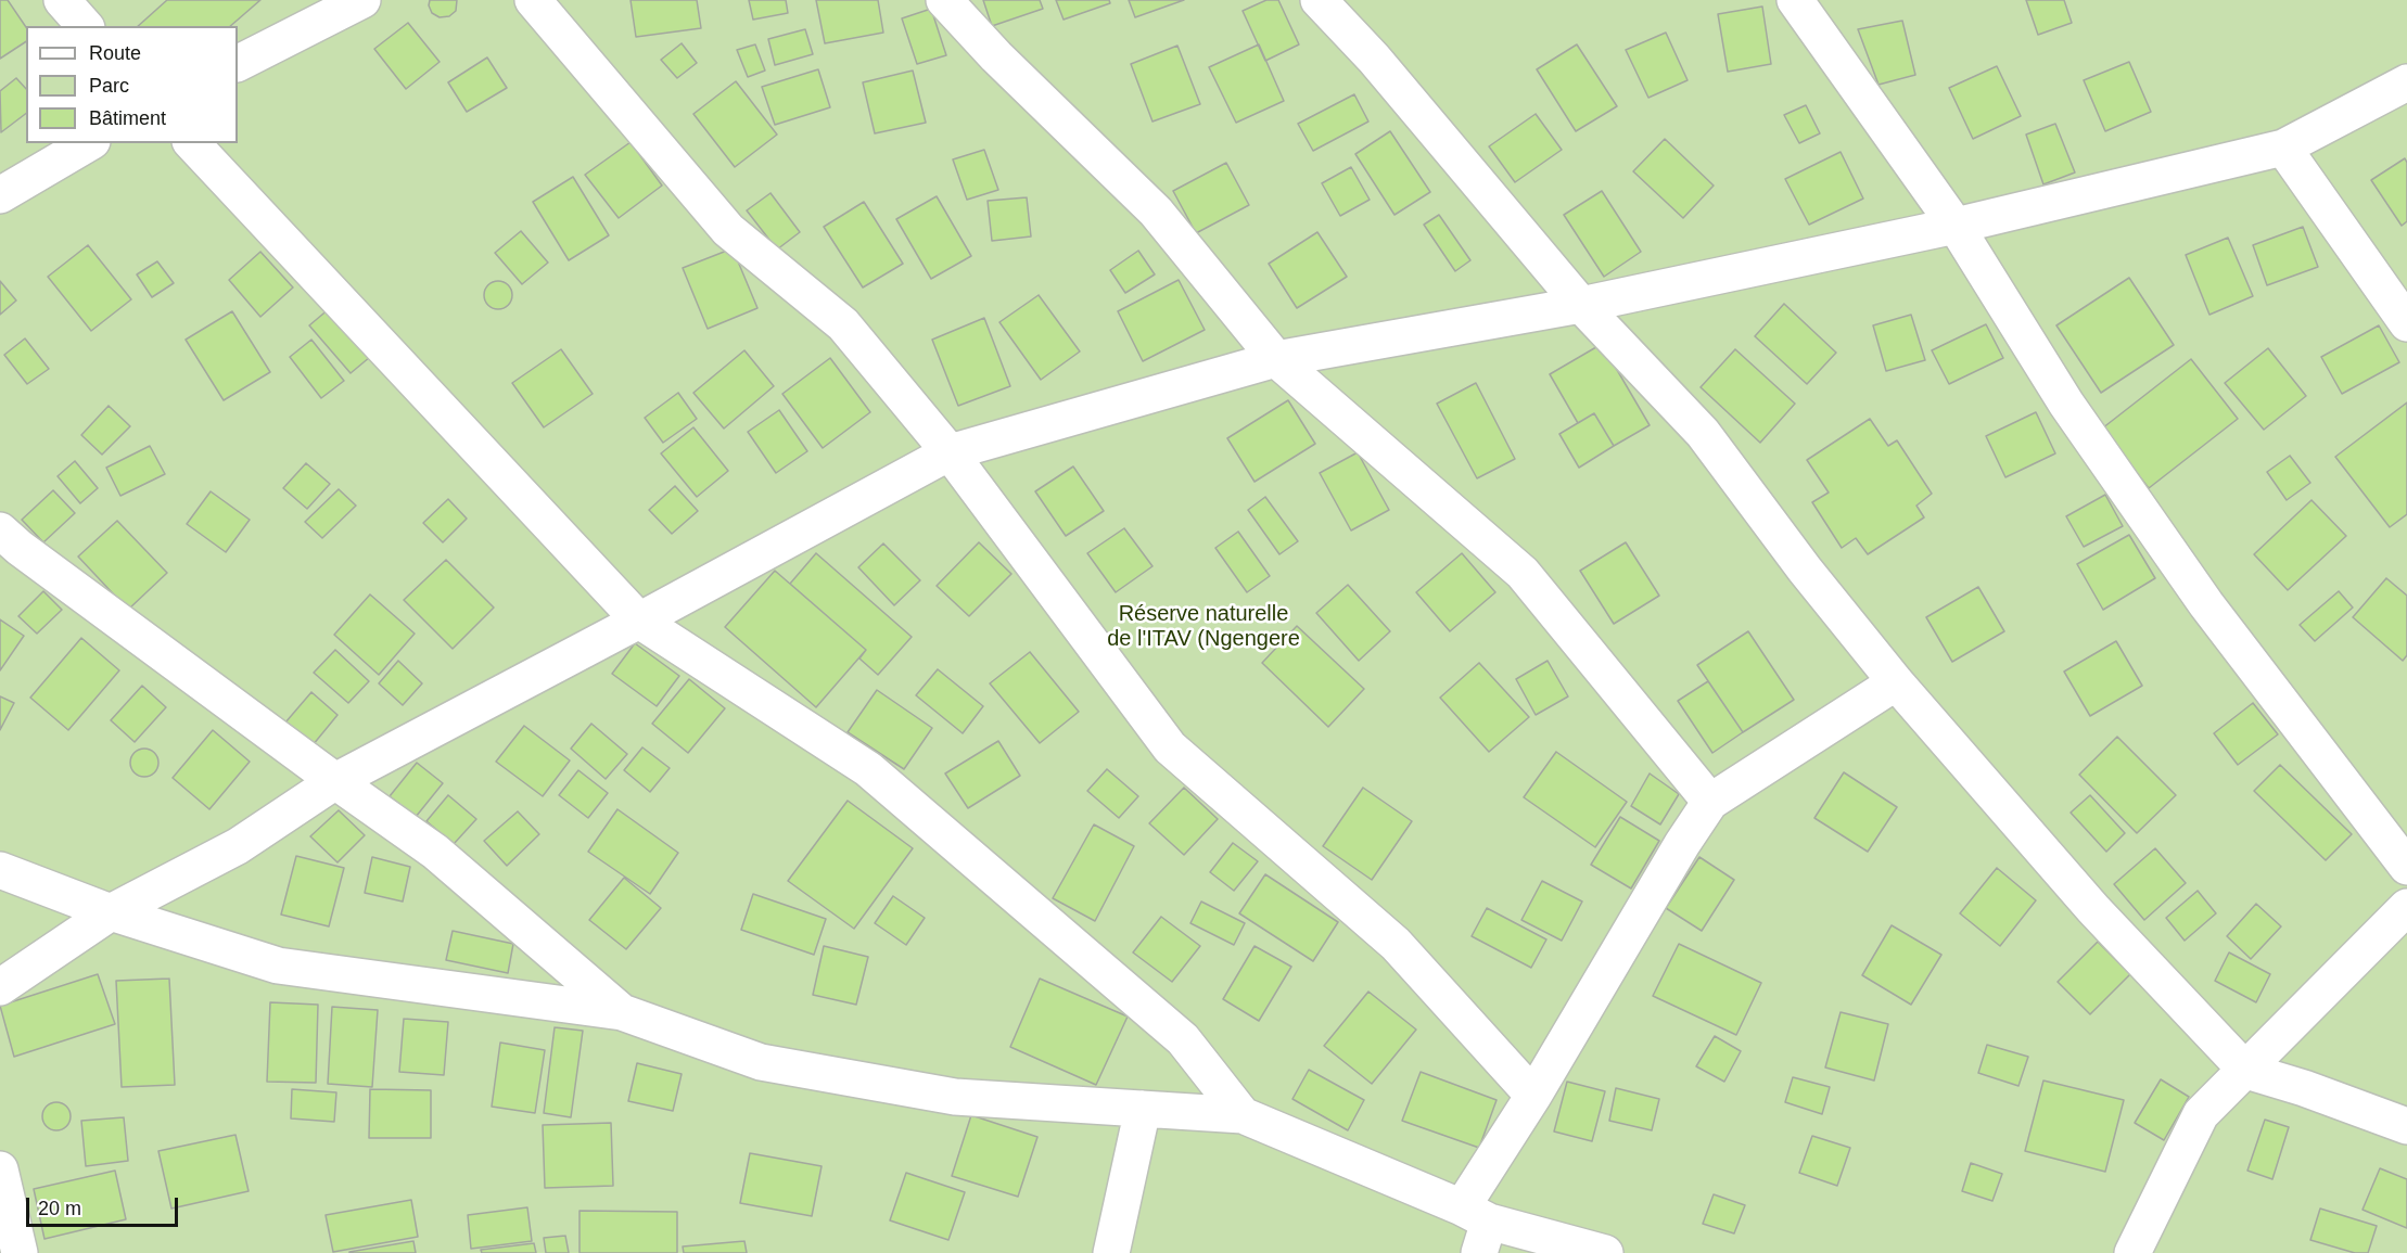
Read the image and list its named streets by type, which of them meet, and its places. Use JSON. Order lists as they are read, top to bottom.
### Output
{
  "parks": ["Réserve naturelle de l'ITAV (Ngengere"],
  "legend": ["Route", "Parc", "Bâtiment"],
  "scale_bar": "20 m"
}
